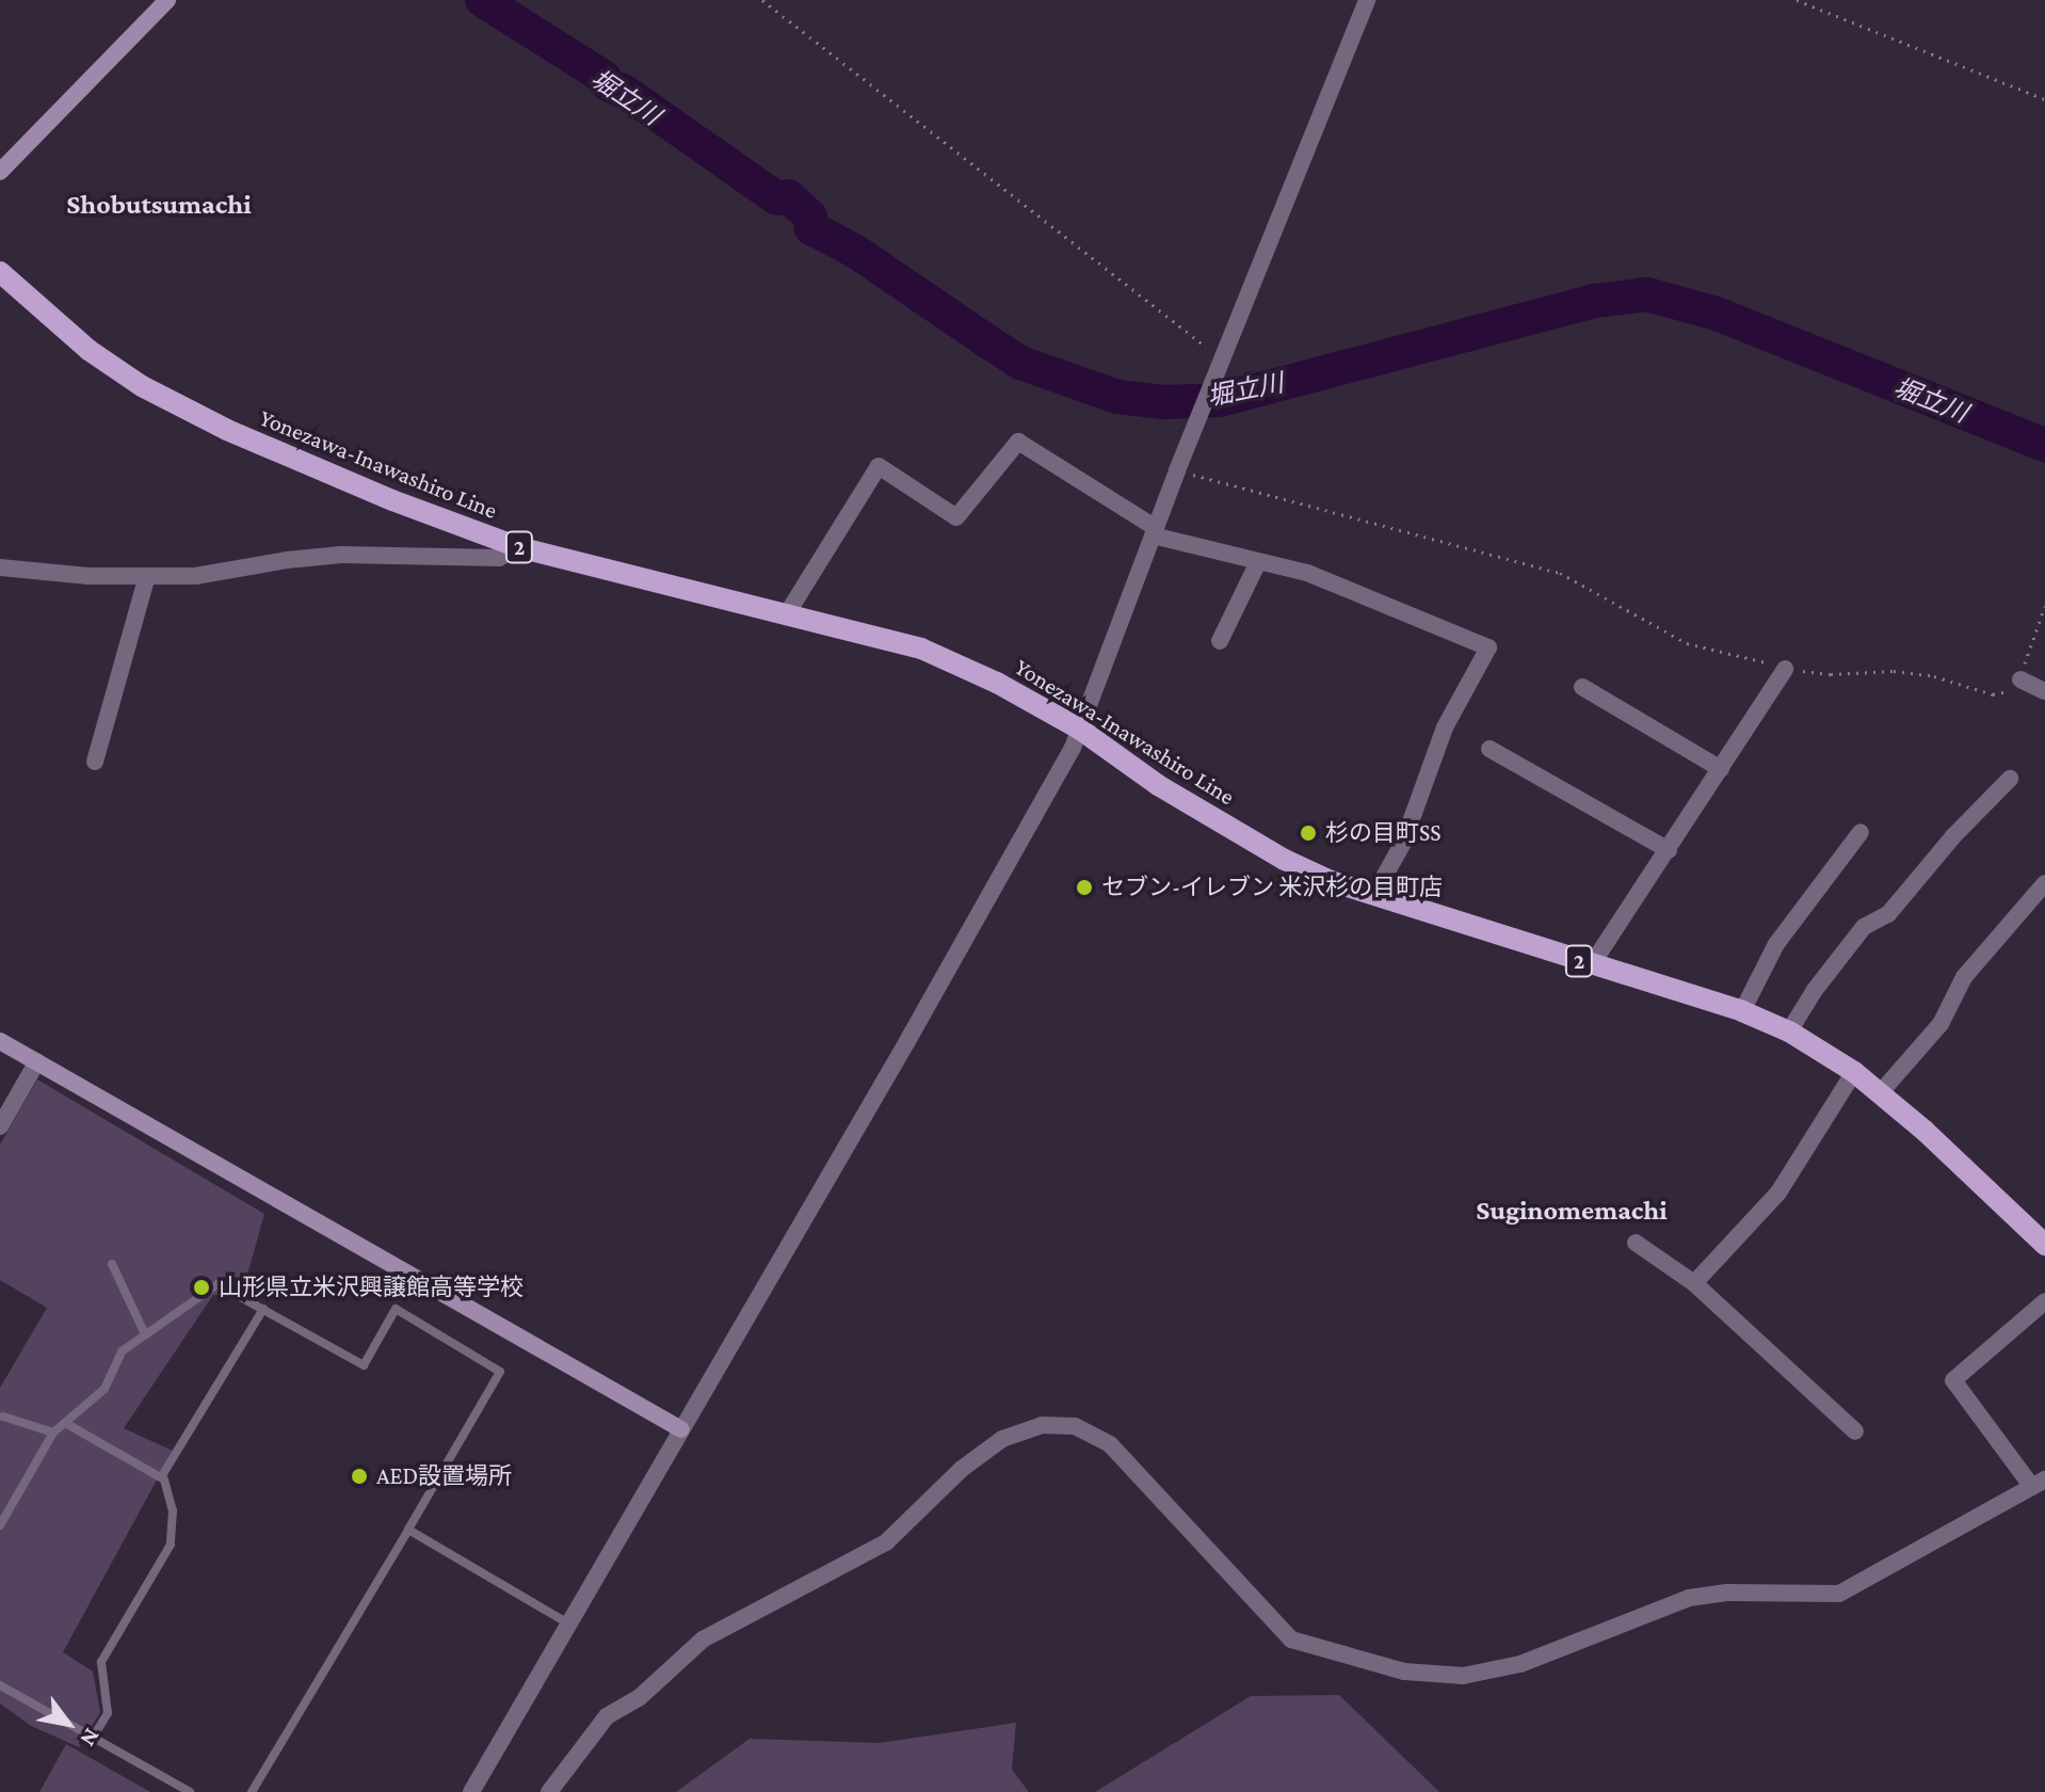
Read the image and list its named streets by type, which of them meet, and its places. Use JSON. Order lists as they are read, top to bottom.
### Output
{
  "streets": {
    "main road": ["Yonezawa-Inawashiro Line", "2"]
  },
  "districts": ["Shobutsumachi", "Suginomemachi"],
  "water": ["堀立川"],
  "places": [
    "杉の目町SS",
    "セブン-イレブン 米沢杉の目町店",
    "山形県立米沢興譲館高等学校",
    "AED設置場所"
  ],
  "north": "bottom right"
}
